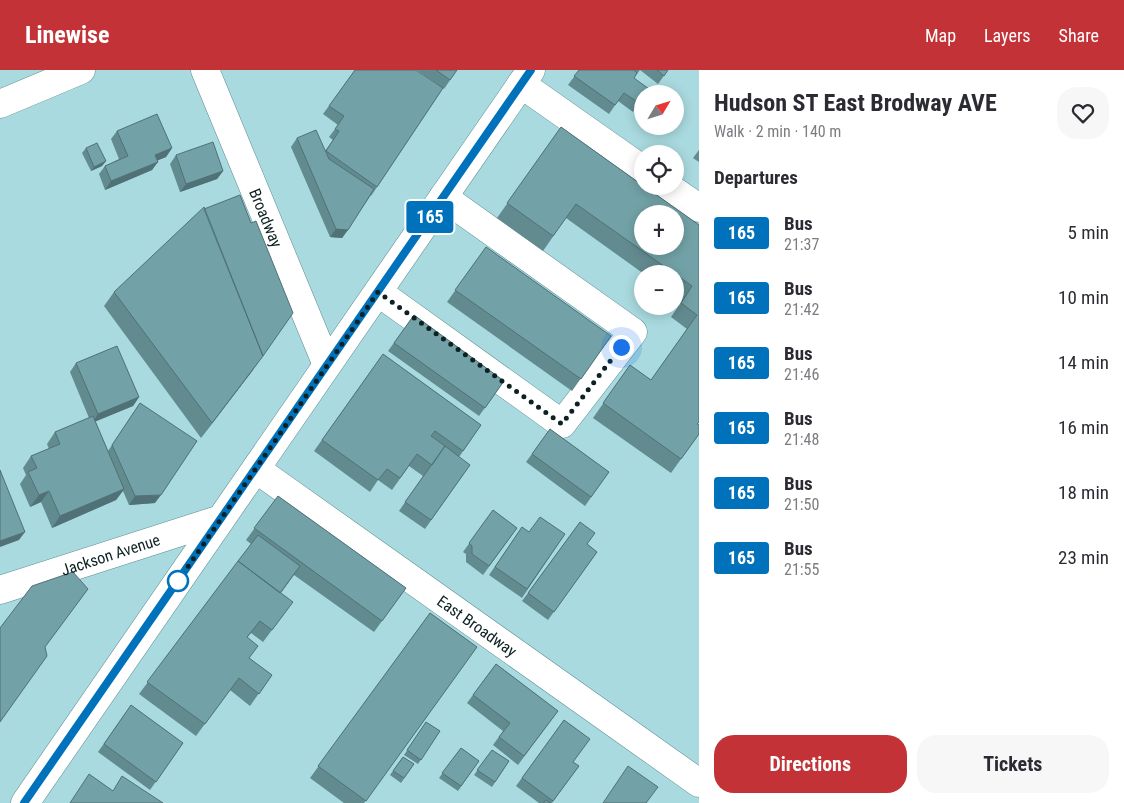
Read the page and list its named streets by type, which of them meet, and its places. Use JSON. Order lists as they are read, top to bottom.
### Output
{
  "streets": {
    "street": ["Broadway", "Jackson Avenue", "East Broadway"]
  },
  "lines": ["bus line 165"],
  "north": "top right",
  "page": {
    "header": "Linewise",
    "nav": ["Map", "Layers", "Share"],
    "on_map": "165",
    "heading": [
      ["Hudson ST East Brodway AVE", "Walk · 2 min · 140 m"],
      "Departures"
    ],
    "map_buttons": ["+", "−"],
    "list": [
      {
        "mark": "165",
        "name": "Bus",
        "note": "21:37",
        "value": "5 min"
      },
      {
        "mark": "165",
        "name": "Bus",
        "note": "21:42",
        "value": "10 min"
      },
      {
        "mark": "165",
        "name": "Bus",
        "note": "21:46",
        "value": "14 min"
      },
      {
        "mark": "165",
        "name": "Bus",
        "note": "21:48",
        "value": "16 min"
      },
      {
        "mark": "165",
        "name": "Bus",
        "note": "21:50",
        "value": "18 min"
      },
      {
        "mark": "165",
        "name": "Bus",
        "note": "21:55",
        "value": "23 min"
      }
    ],
    "buttons": ["Directions", "Tickets"]
  }
}
